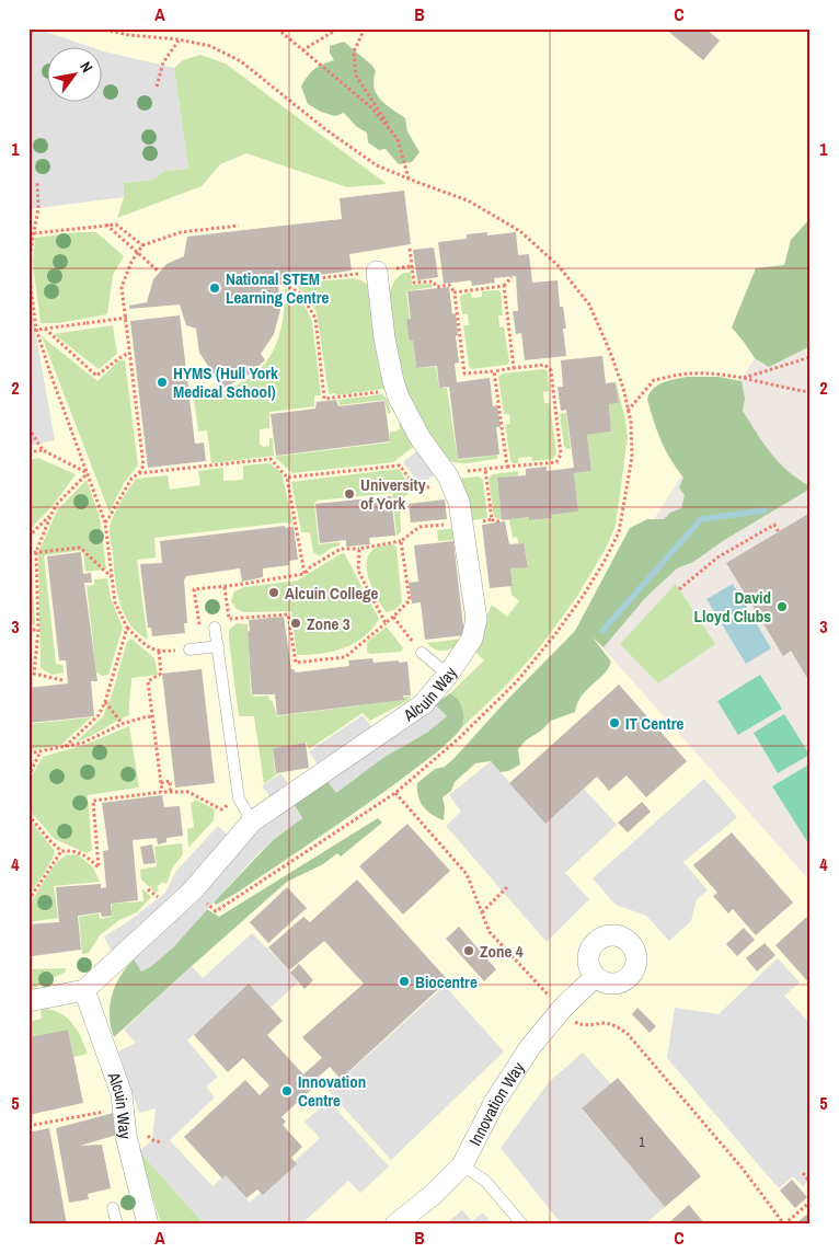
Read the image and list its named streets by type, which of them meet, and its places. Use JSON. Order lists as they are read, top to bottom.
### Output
{
  "streets": {
    "street": ["Alcuin Way", "Innovation Way"]
  },
  "places": [
    "National STEM Learning Centre",
    "HYMS (Hull York Medical School)",
    "University of York",
    "Alcuin College",
    "David Lloyd Clubs",
    "Zone 3",
    "IT Centre",
    "Zone 4",
    "Biocentre",
    "Innovation Centre"
  ],
  "house_numbers": ["1"],
  "north": "top right",
  "grid": {
    "columns": ["A", "B", "C"],
    "rows": [
      "1",
      "2",
      "3",
      "4",
      "5"
    ]
  }
}
